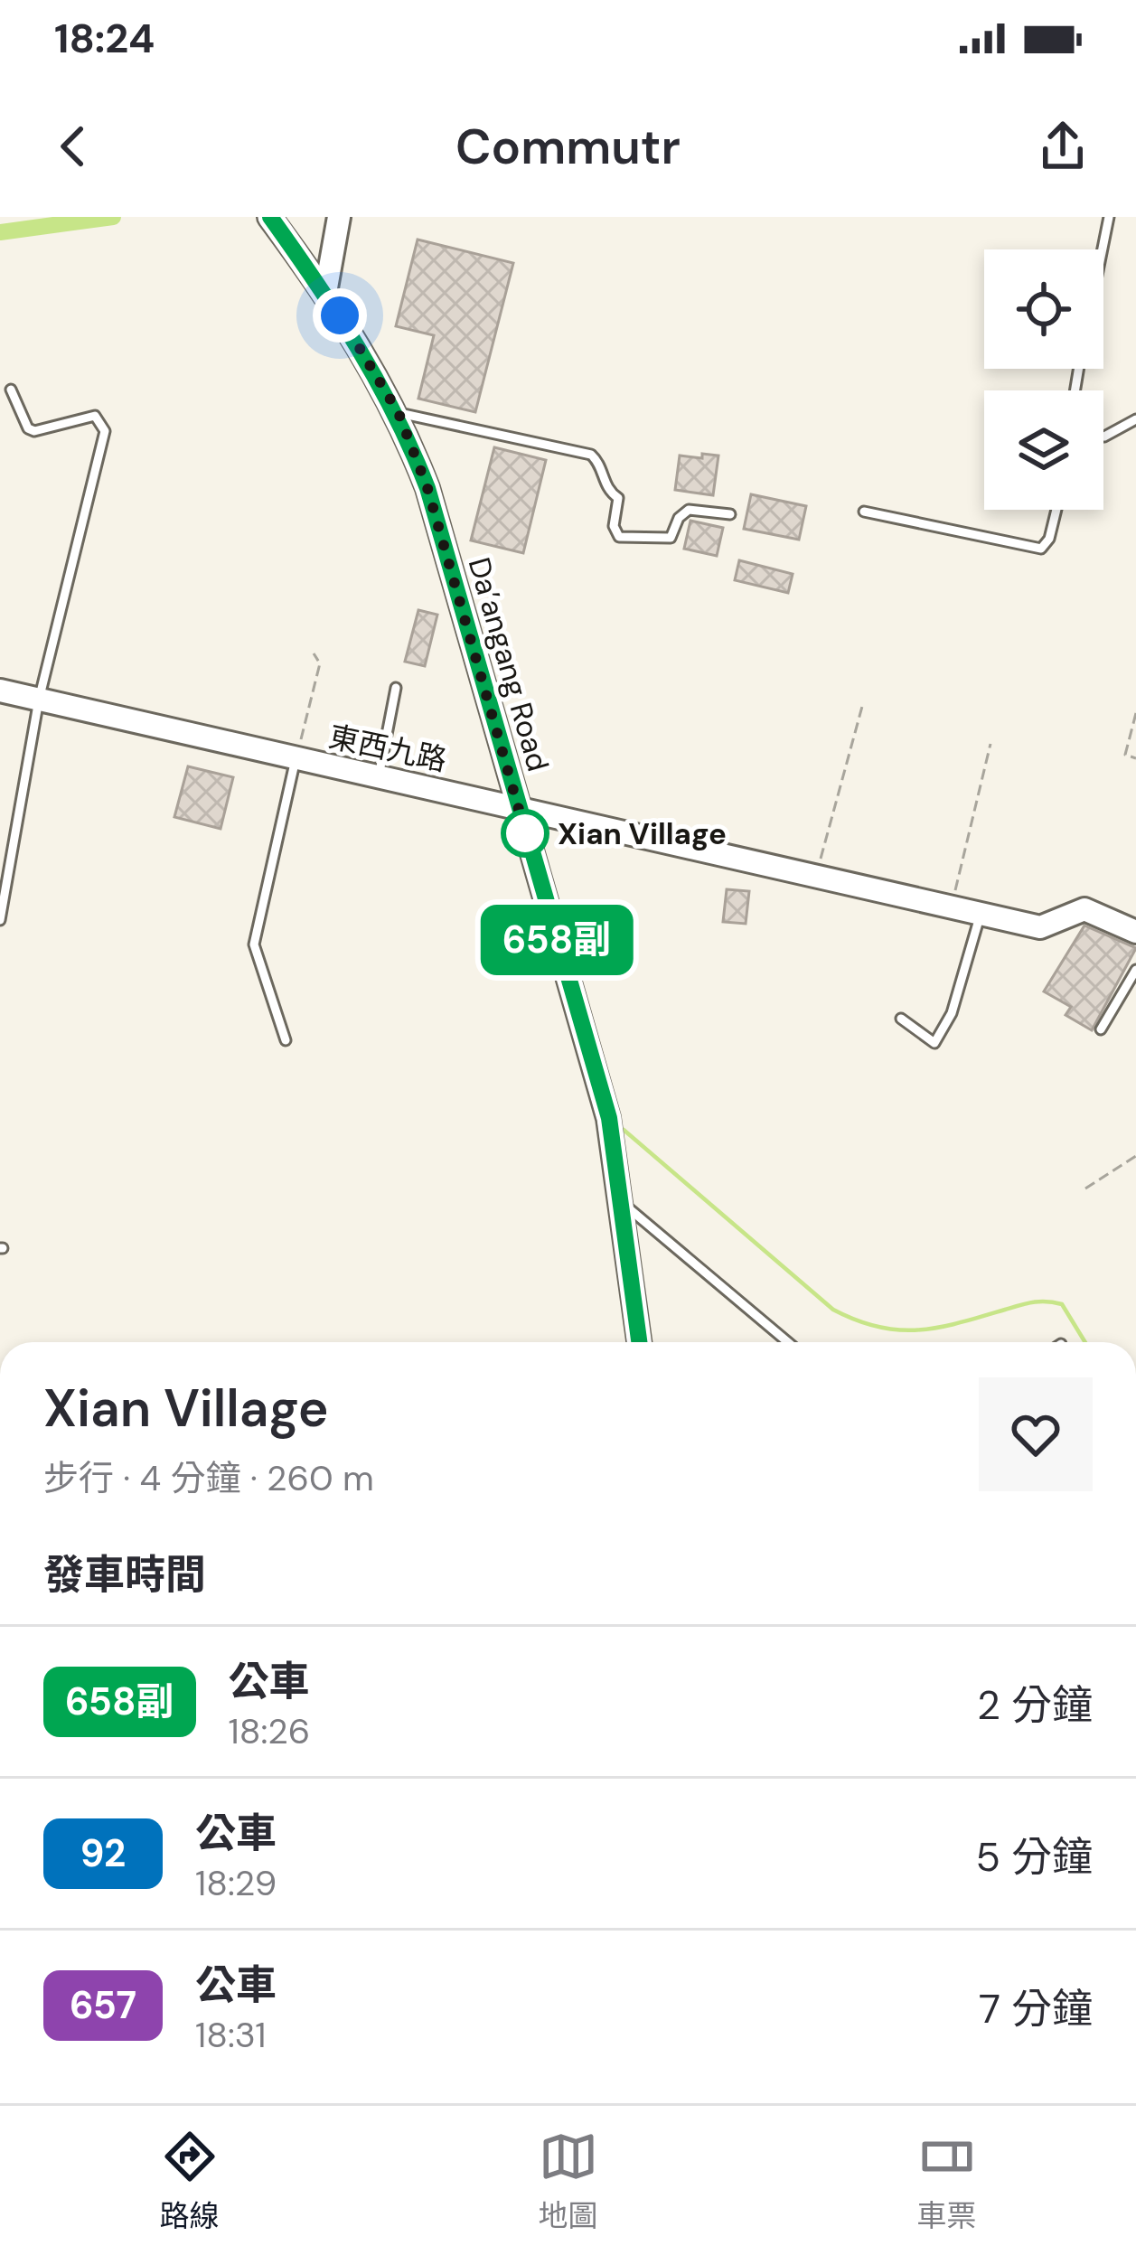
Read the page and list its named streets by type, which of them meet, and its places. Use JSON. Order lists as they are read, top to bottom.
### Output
{
  "streets": {
    "street": ["Da’angang Road", "東西九路"]
  },
  "crossings": [
    ["Da’angang Road", "東西九路"]
  ],
  "places": ["Xian Village"],
  "lines": ["bus line 658副"],
  "page": {
    "status": "18:24",
    "header": "Commutr",
    "on_map": "658副",
    "heading": [
      ["Xian Village", "步行 · 4 分鐘 · 260 m"],
      "發車時間"
    ],
    "list": [
      {
        "mark": "658副",
        "name": "公車",
        "note": "18:26",
        "value": "2 分鐘"
      },
      {
        "mark": "92",
        "name": "公車",
        "note": "18:29",
        "value": "5 分鐘"
      },
      {
        "mark": "657",
        "name": "公車",
        "note": "18:31",
        "value": "7 分鐘"
      }
    ],
    "tabs": ["路線", "地圖", "車票"]
  }
}
